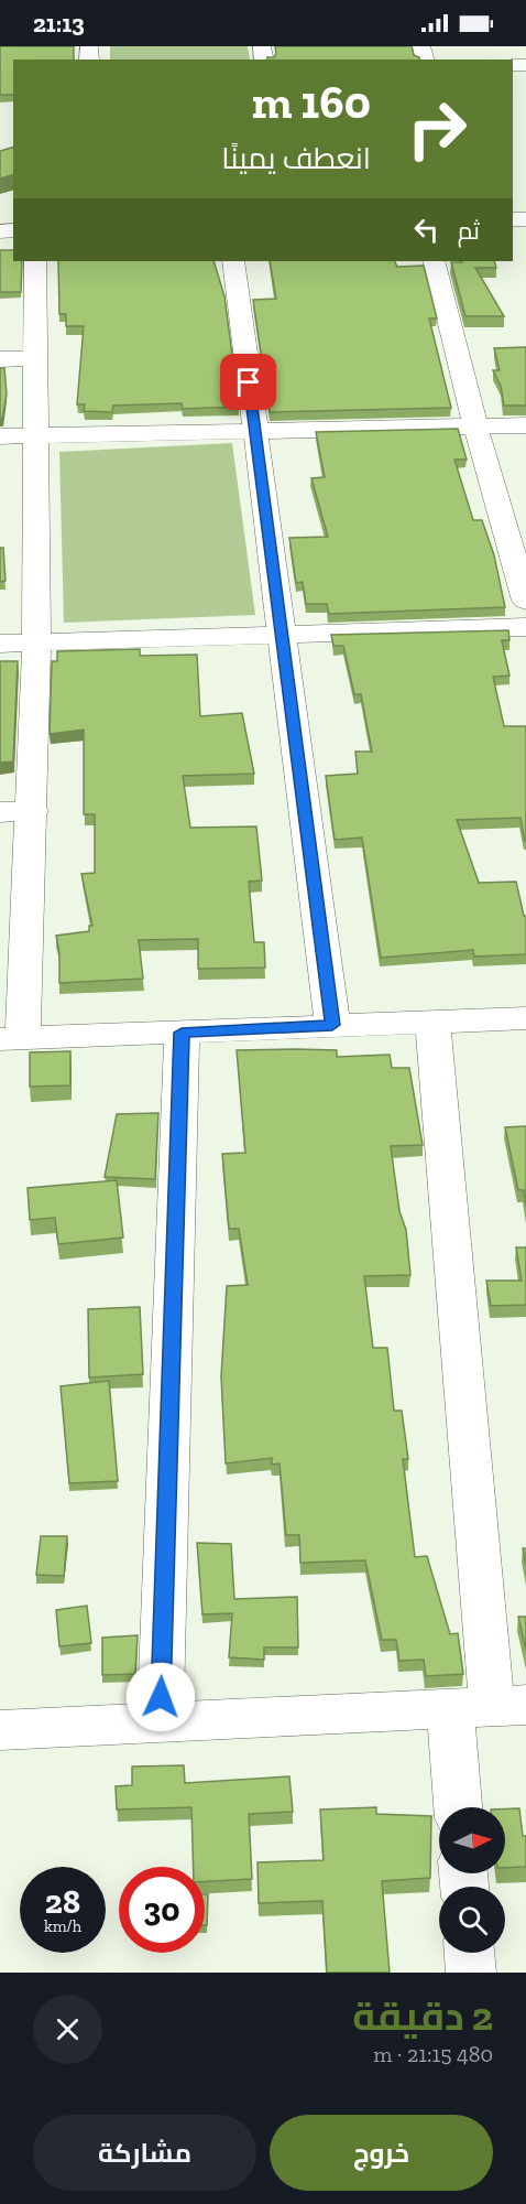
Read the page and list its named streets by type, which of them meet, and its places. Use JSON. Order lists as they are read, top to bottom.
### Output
{
  "north": "right",
  "page": {
    "status": "21:13",
    "turn": ["160 m", "انعطف يمينًا"],
    "then": "ثم",
    "speed": "28 km/h",
    "limit": "30",
    "heading": ["2 دقيقة", "480 m · 21:15"],
    "buttons": ["خروج", "مشاركة"]
  }
}
